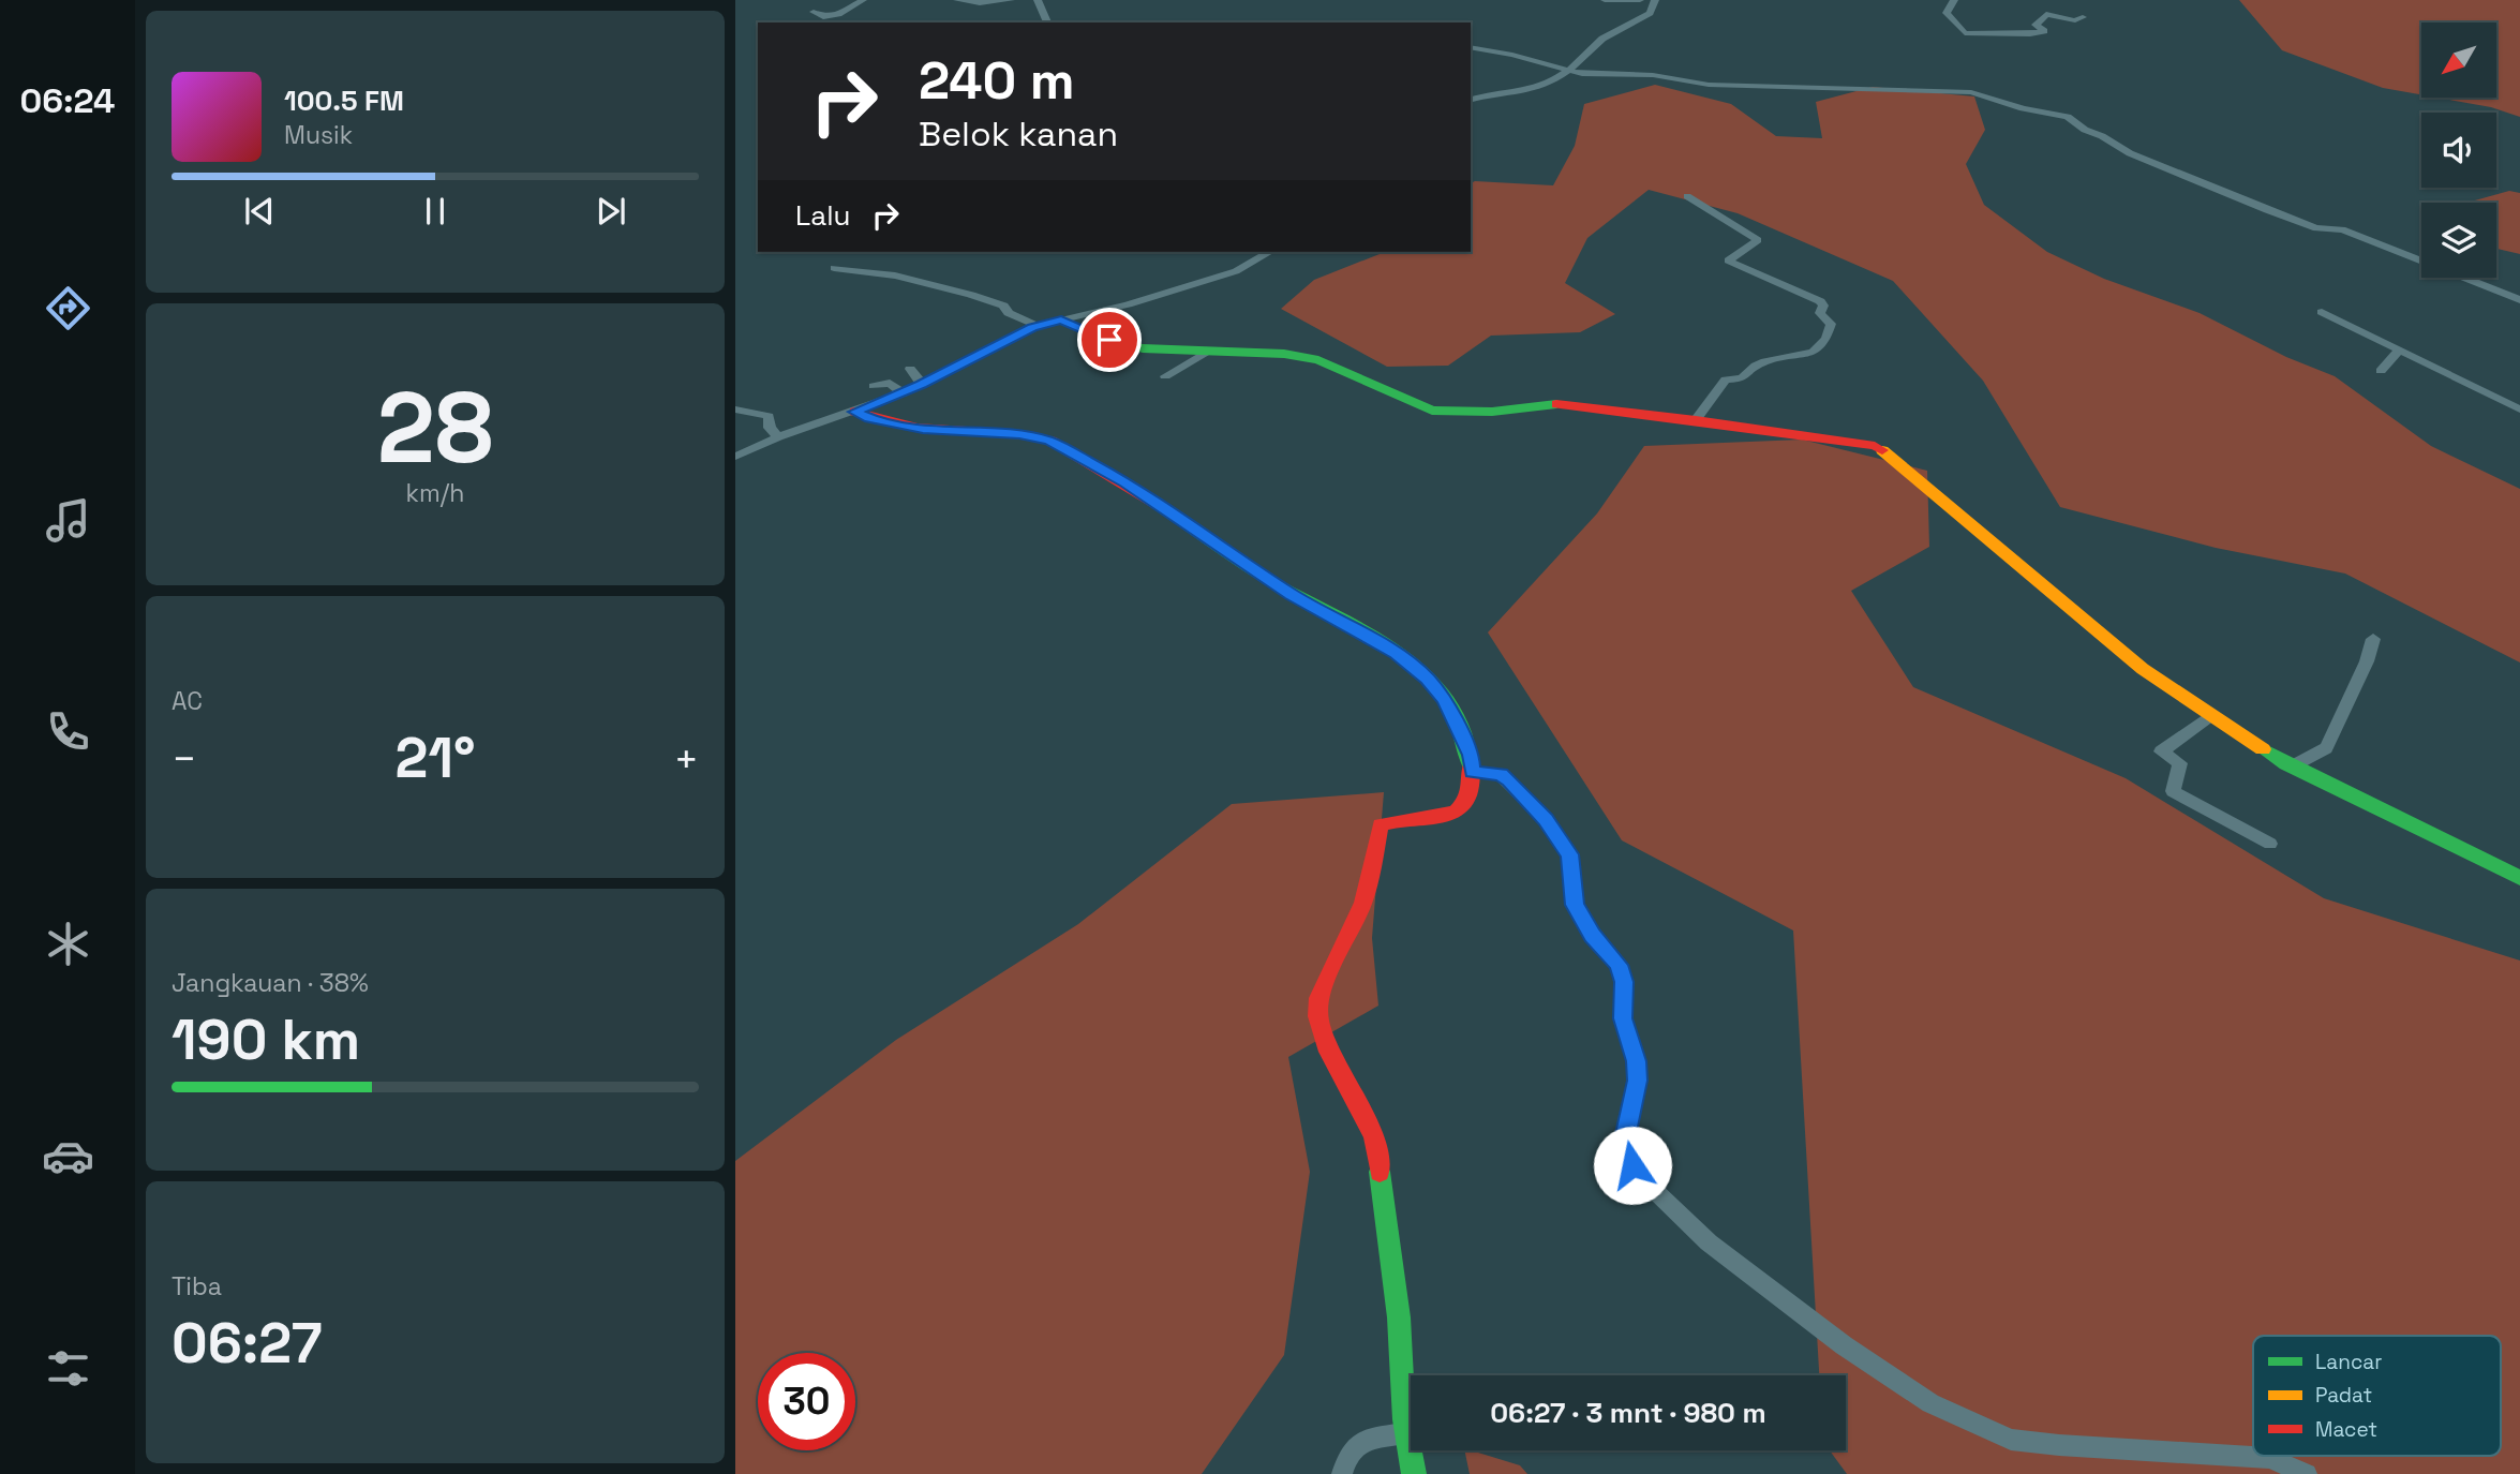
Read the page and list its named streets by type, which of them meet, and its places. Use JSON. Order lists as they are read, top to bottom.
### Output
{
  "legend": ["Lancar", "Padat", "Macet"],
  "north": "bottom left",
  "page": {
    "tabs": "06:24",
    "turn": ["240 m", "Belok kanan"],
    "song": ["100.5 FM", "Musik"],
    "then": "Lalu",
    "tile": [
      ["28", "km/h"],
      "AC",
      ["Jangkauan · 38%", "190 km"],
      ["Tiba", "06:27"]
    ],
    "heat": ["−", "21°", "+"],
    "limit": "30",
    "trip": "06:27 · 3 mnt · 980 m"
  }
}
